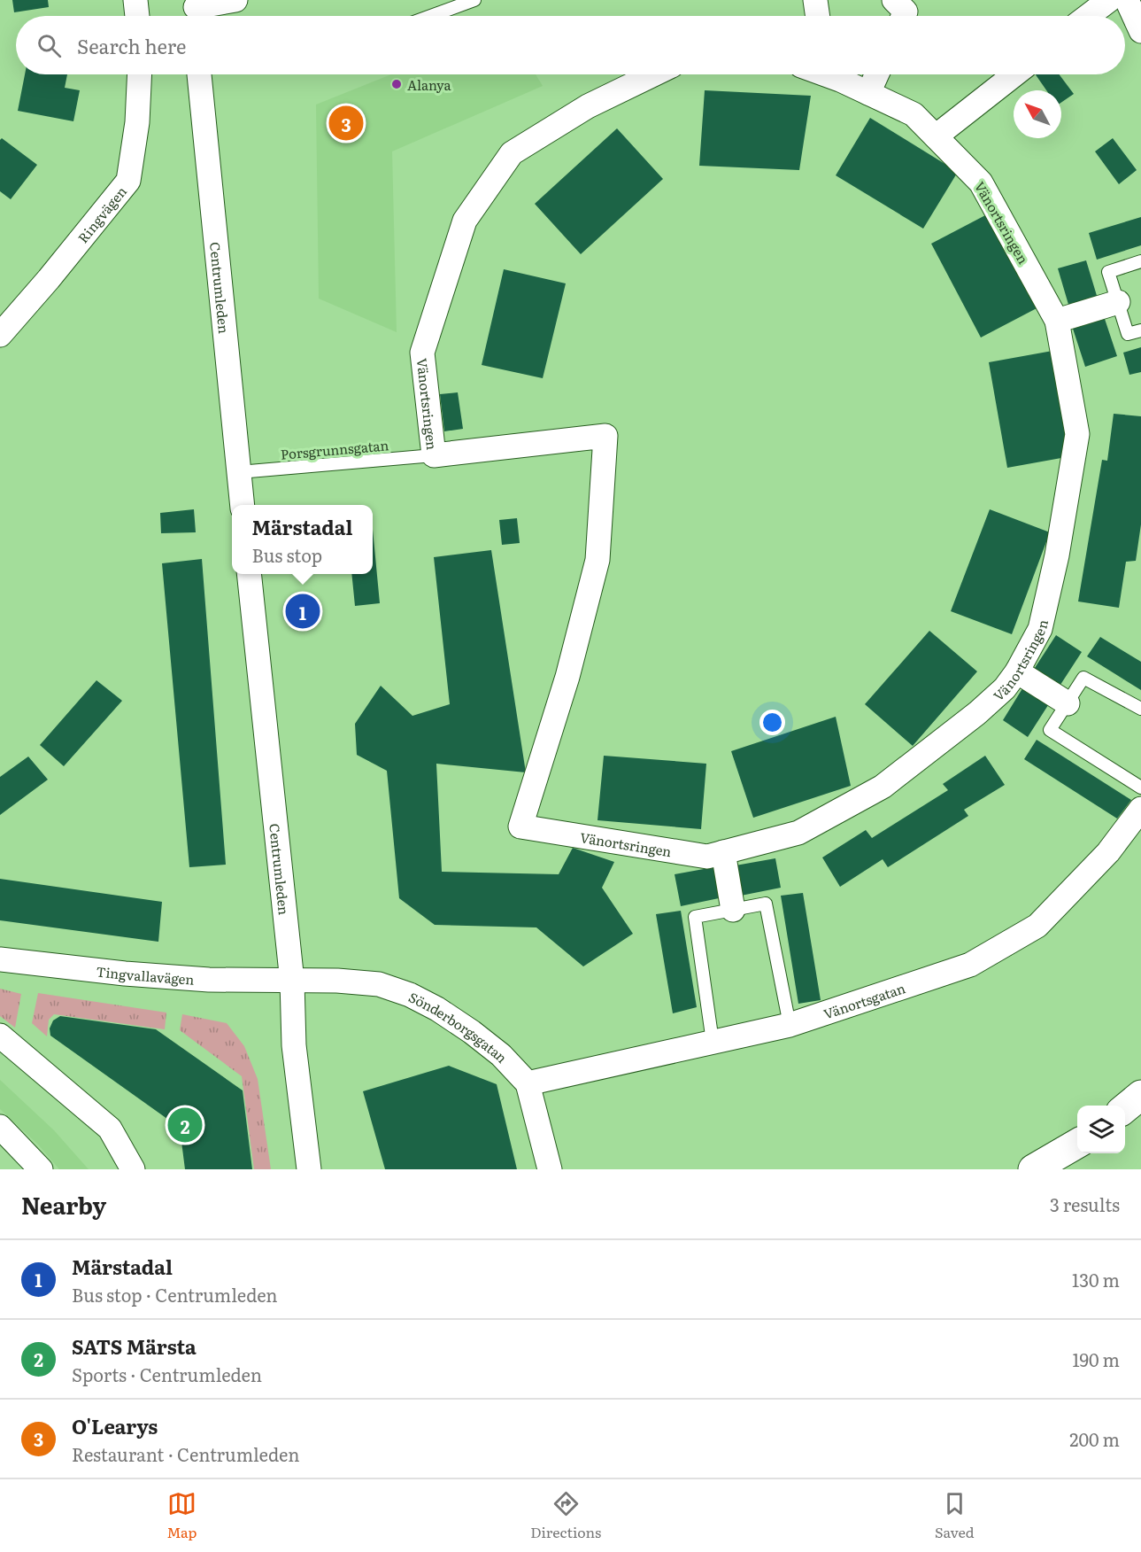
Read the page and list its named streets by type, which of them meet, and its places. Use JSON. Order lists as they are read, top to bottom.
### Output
{
  "streets": {
    "street": [
      "Ringvägen",
      "Vänortsringen",
      "Centrumleden",
      "Tingvallavägen",
      "Vänortsgatan",
      "Sönderborgsgatan"
    ],
    "lane": ["Porsgrunnsgatan"]
  },
  "crossings": [
    ["Vänortsringen", "Porsgrunnsgatan"],
    ["Centrumleden", "Porsgrunnsgatan"],
    ["Centrumleden", "Tingvallavägen"],
    ["Centrumleden", "Sönderborgsgatan"],
    ["Tingvallavägen", "Sönderborgsgatan"],
    ["Vänortsgatan", "Sönderborgsgatan"]
  ],
  "places": ["Alanya"],
  "north": "top left",
  "page": {
    "search": "Search here",
    "pins": ["3", "1", "2"],
    "popup": ["Märstadal", "Bus stop"],
    "heading": ["Nearby", "3 results"],
    "list": [
      {
        "mark": "1",
        "name": "Märstadal",
        "note": "Bus stop · Centrumleden",
        "value": "130 m"
      },
      {
        "mark": "2",
        "name": "SATS Märsta",
        "note": "Sports · Centrumleden",
        "value": "190 m"
      },
      {
        "mark": "3",
        "name": "O'Learys",
        "note": "Restaurant · Centrumleden",
        "value": "200 m"
      }
    ],
    "nav": ["Map", "Directions", "Saved"]
  }
}
